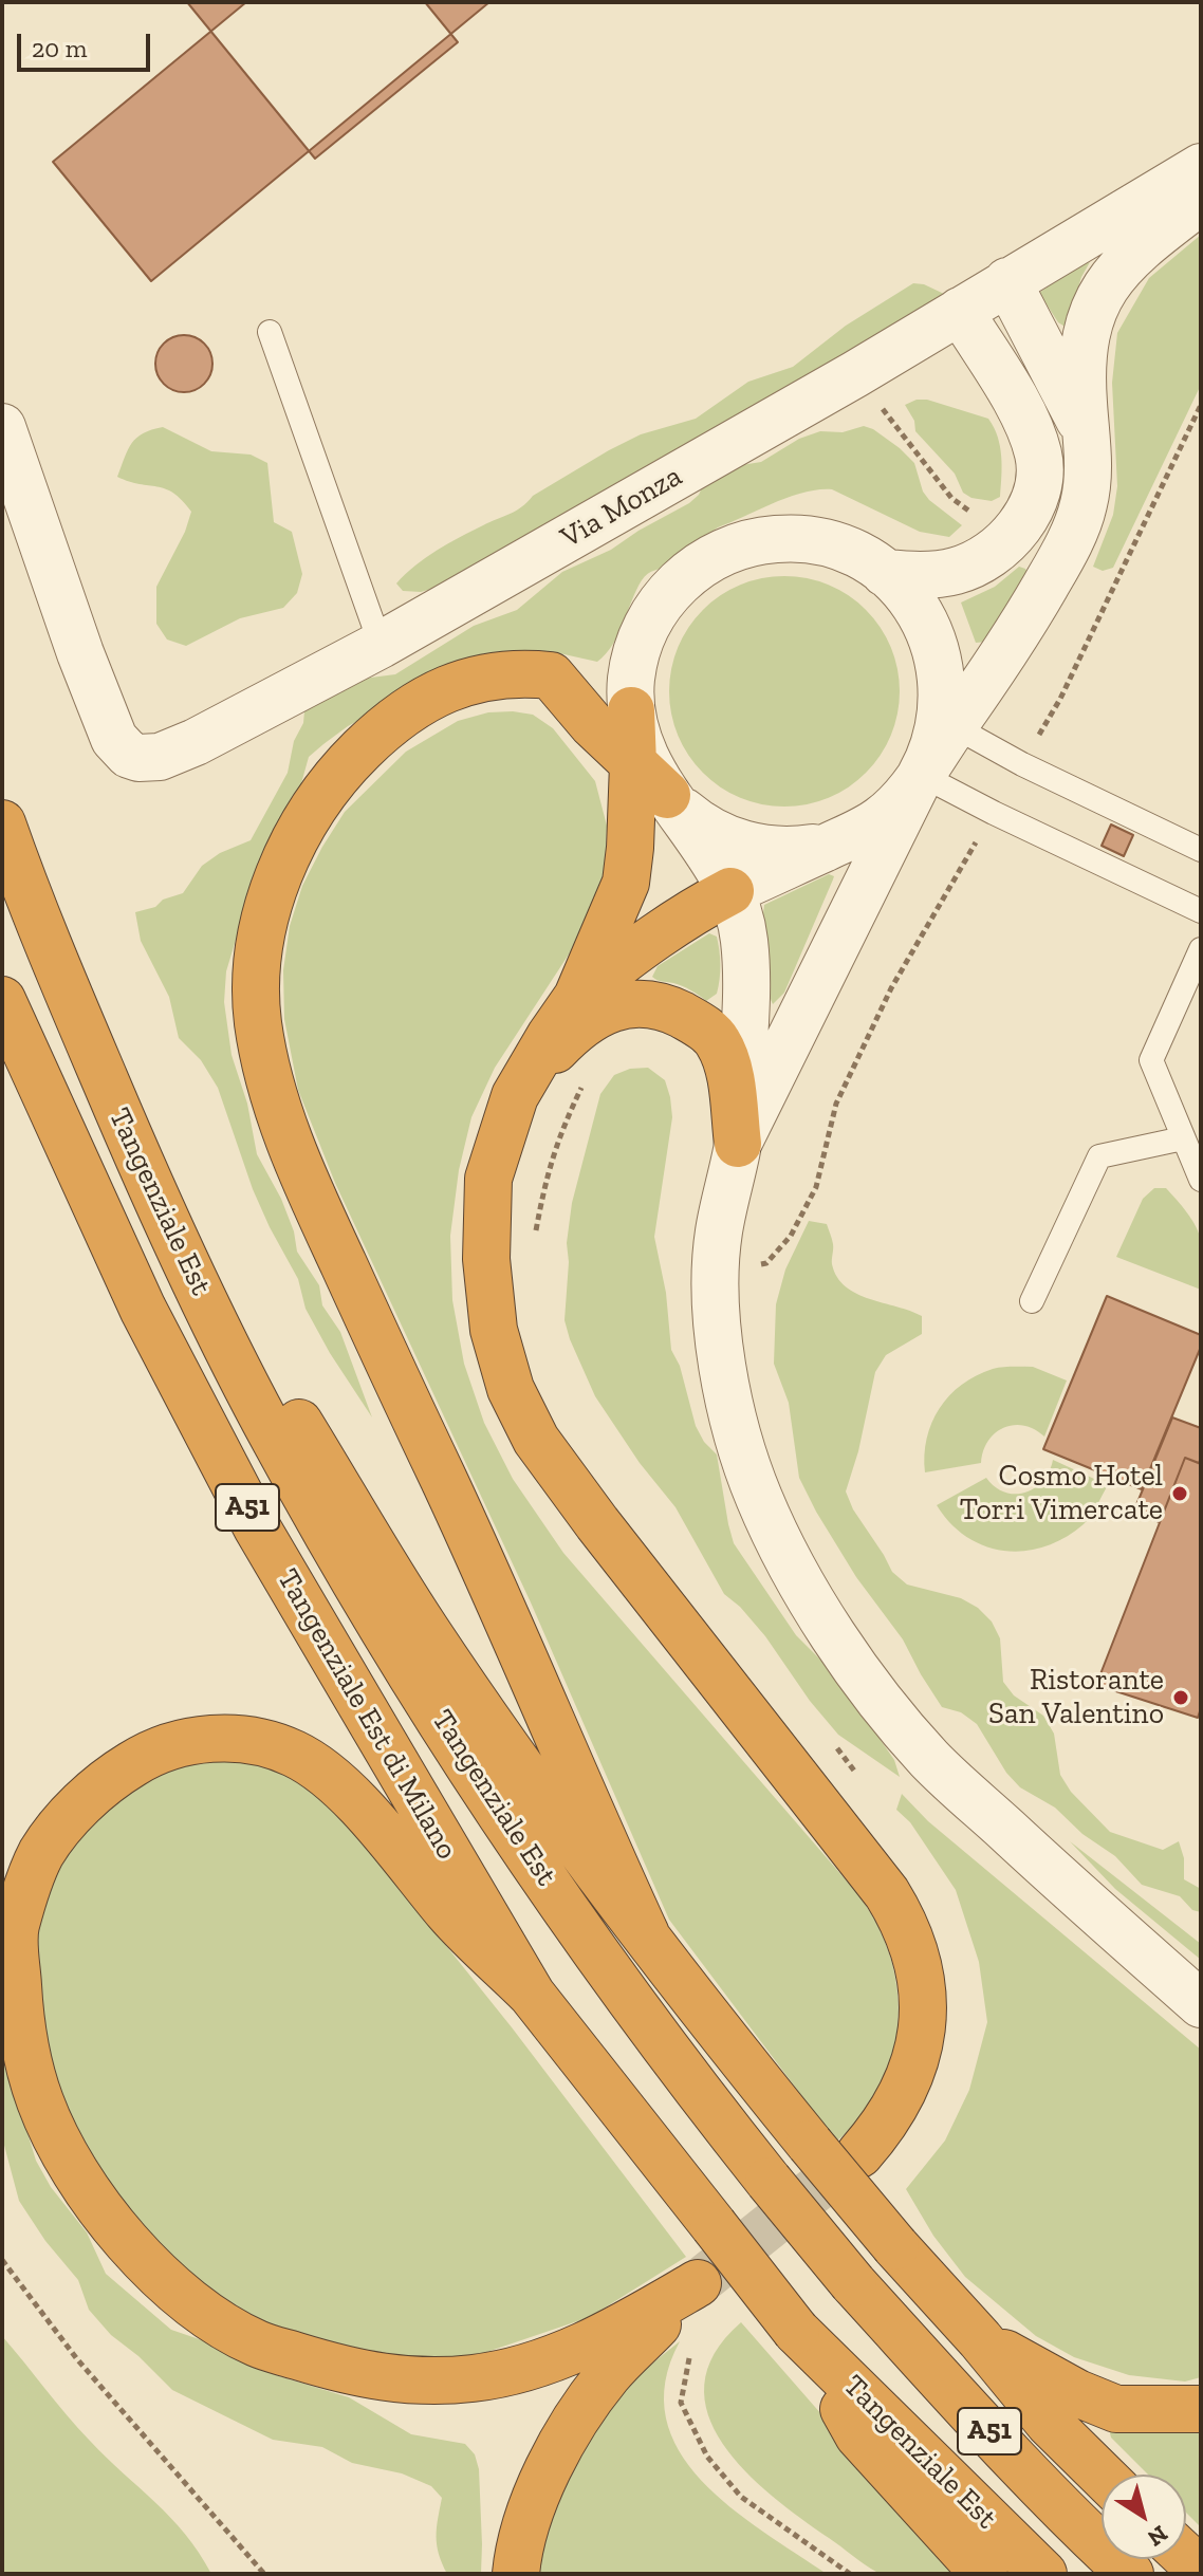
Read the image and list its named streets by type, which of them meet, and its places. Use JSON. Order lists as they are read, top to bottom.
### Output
{
  "streets": {
    "highway": ["Tangenziale Est", "A51", "Tangenziale Est di Milano"],
    "street": ["Via Monza"]
  },
  "crossings": [
    ["Tangenziale Est", "A51"],
    ["Tangenziale Est", "Tangenziale Est di Milano"]
  ],
  "places": ["Cosmo Hotel Torri Vimercate", "Ristorante San Valentino"],
  "scale_bar": "20 m",
  "north": "bottom right"
}
